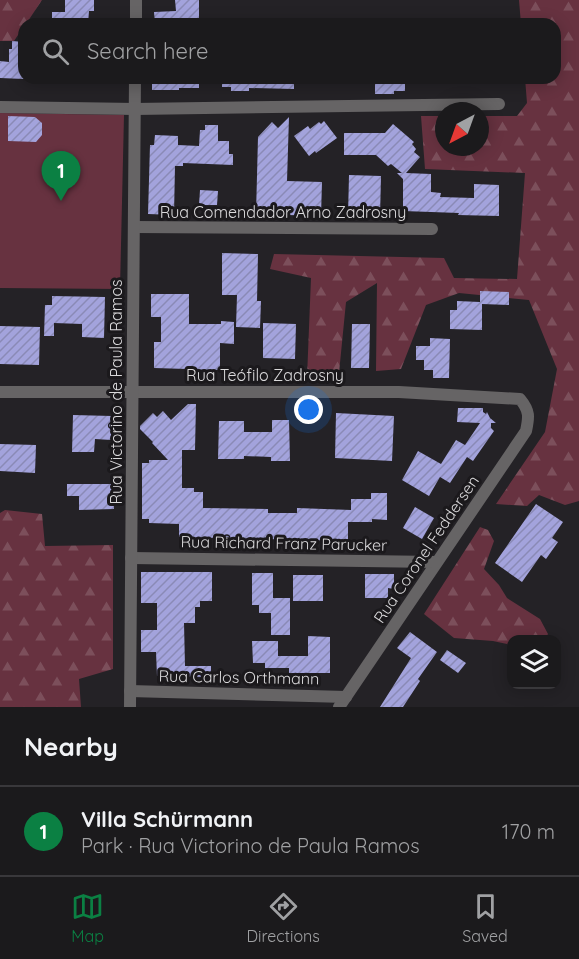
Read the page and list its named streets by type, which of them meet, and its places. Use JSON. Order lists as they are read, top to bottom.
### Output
{
  "streets": {
    "street": [
      "Rua Comendador Arno Zadrosny",
      "Rua Teófilo Zadrosny",
      "Rua Victorino de Paula Ramos",
      "Rua Richard Franz Parucker",
      "Rua Coronel Feddersen",
      "Rua Carlos Orthmann"
    ]
  },
  "crossings": [
    ["Rua Comendador Arno Zadrosny", "Rua Victorino de Paula Ramos"],
    ["Rua Teófilo Zadrosny", "Rua Victorino de Paula Ramos"],
    ["Rua Teófilo Zadrosny", "Rua Coronel Feddersen"],
    ["Rua Victorino de Paula Ramos", "Rua Richard Franz Parucker"],
    ["Rua Victorino de Paula Ramos", "Rua Carlos Orthmann"],
    ["Rua Richard Franz Parucker", "Rua Coronel Feddersen"],
    ["Rua Coronel Feddersen", "Rua Carlos Orthmann"]
  ],
  "north": "bottom left",
  "page": {
    "search": "Search here",
    "pins": "1",
    "heading": "Nearby",
    "list": [
      {
        "mark": "1",
        "name": "Villa Schürmann",
        "note": "Park · Rua Victorino de Paula Ramos",
        "value": "170 m"
      }
    ],
    "nav": ["Map", "Directions", "Saved"]
  }
}
